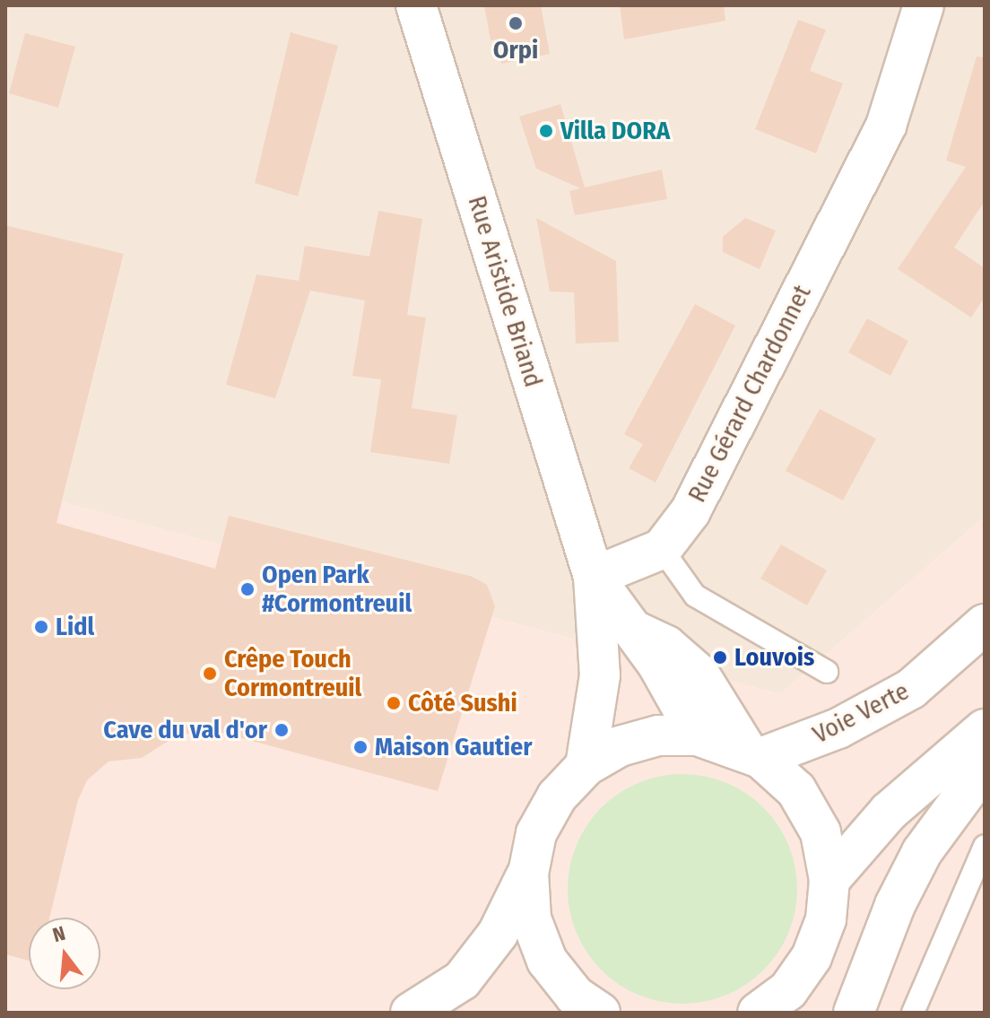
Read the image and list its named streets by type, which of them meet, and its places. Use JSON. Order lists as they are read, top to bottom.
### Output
{
  "streets": {
    "main road": ["Rue Aristide Briand", "Rue Gérard Chardonnet", "Voie Verte"]
  },
  "places": [
    "Orpi",
    "Villa DORA",
    "Open Park #Cormontreuil",
    "Lidl",
    "Louvois",
    "Crêpe Touch Cormontreuil",
    "Côté Sushi",
    "Cave du val d'or",
    "Maison Gautier"
  ],
  "north": "top"
}
